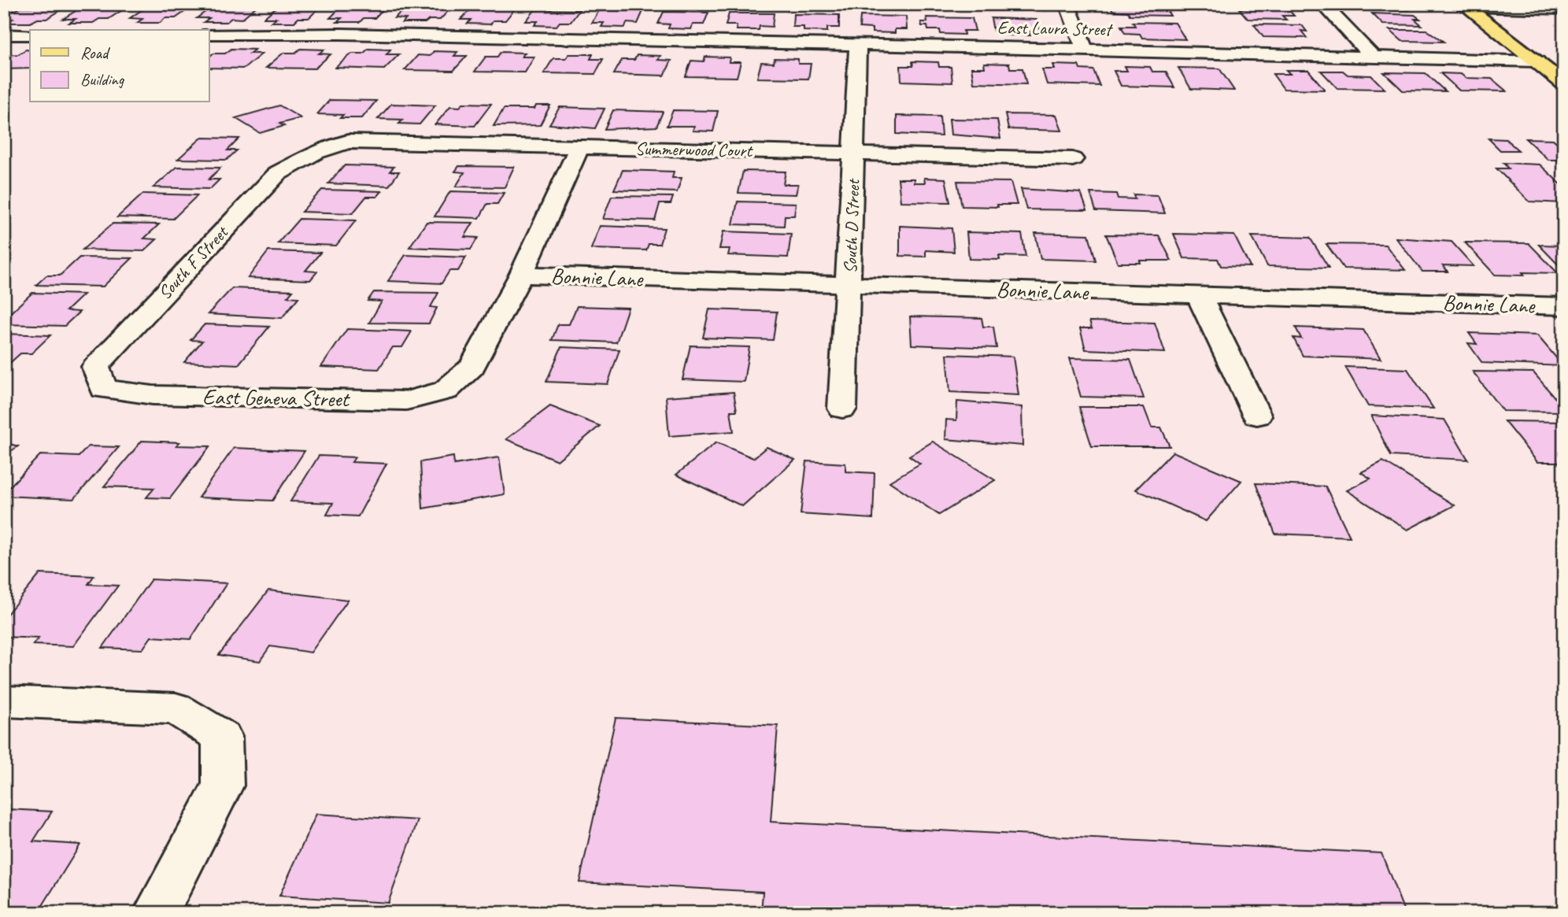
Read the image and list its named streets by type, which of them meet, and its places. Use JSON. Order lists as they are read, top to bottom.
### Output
{
  "streets": {
    "street": [
      "East Laura Street",
      "Summerwood Court",
      "South D Street",
      "South F Street",
      "Bonnie Lane",
      "East Geneva Street"
    ]
  },
  "crossings": [
    ["East Laura Street", "South D Street"],
    ["Summerwood Court", "South D Street"],
    ["Summerwood Court", "South F Street"],
    ["South D Street", "Bonnie Lane"],
    ["South F Street", "East Geneva Street"],
    ["Bonnie Lane", "East Geneva Street"]
  ],
  "legend": ["Road", "Building"]
}
